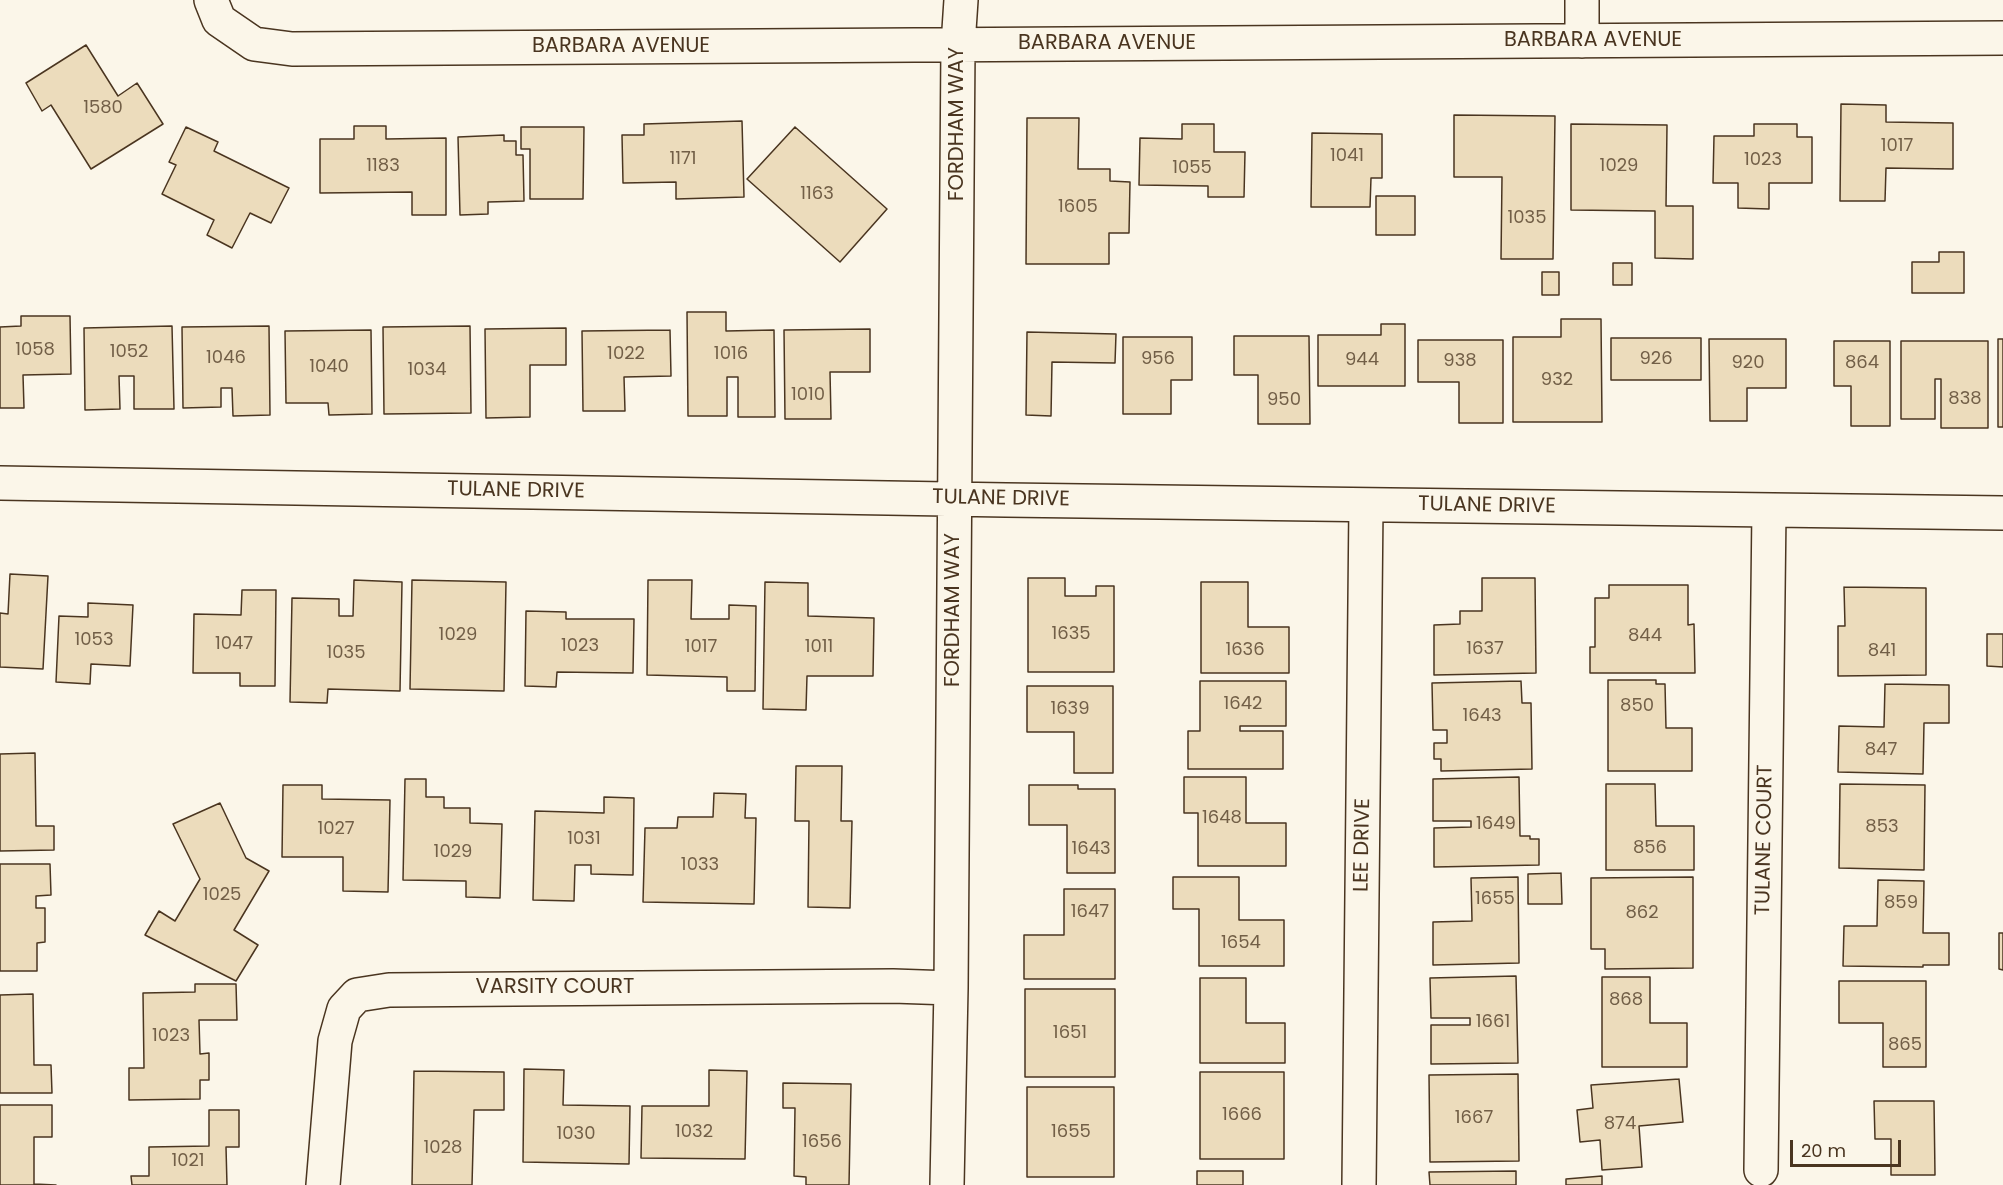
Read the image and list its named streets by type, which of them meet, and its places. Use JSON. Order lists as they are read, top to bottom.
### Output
{
  "streets": {
    "street": [
      "BARBARA AVENUE",
      "FORDHAM WAY",
      "TULANE DRIVE",
      "TULANE COURT",
      "LEE DRIVE",
      "VARSITY COURT"
    ]
  },
  "crossings": [
    ["BARBARA AVENUE", "FORDHAM WAY"],
    ["FORDHAM WAY", "TULANE DRIVE"],
    ["FORDHAM WAY", "VARSITY COURT"],
    ["TULANE DRIVE", "TULANE COURT"],
    ["TULANE DRIVE", "LEE DRIVE"]
  ],
  "house_numbers": [
    "1580",
    "1017",
    "1041",
    "1171",
    "1023",
    "1183",
    "1029",
    "1055",
    "1163",
    "1605",
    "1035",
    "1058",
    "1052",
    "1022",
    "1016",
    "1046",
    "956",
    "926",
    "944",
    "938",
    "920",
    "864",
    "1040",
    "1034",
    "932",
    "1010",
    "838",
    "950",
    "1635",
    "1029",
    "844",
    "1053",
    "1047",
    "1023",
    "1017",
    "1011",
    "1637",
    "1636",
    "841",
    "1035",
    "1642",
    "850",
    "1639",
    "1643",
    "847",
    "1648",
    "1649",
    "853",
    "1027",
    "1031",
    "856",
    "1643",
    "1029",
    "1033",
    "1025",
    "1655",
    "859",
    "1647",
    "862",
    "1654",
    "868",
    "1661",
    "1651",
    "1023",
    "865",
    "1666",
    "1667",
    "874",
    "1032",
    "1655",
    "1030",
    "1656",
    "1028",
    "1021"
  ],
  "scale_bar": "20 m"
}
